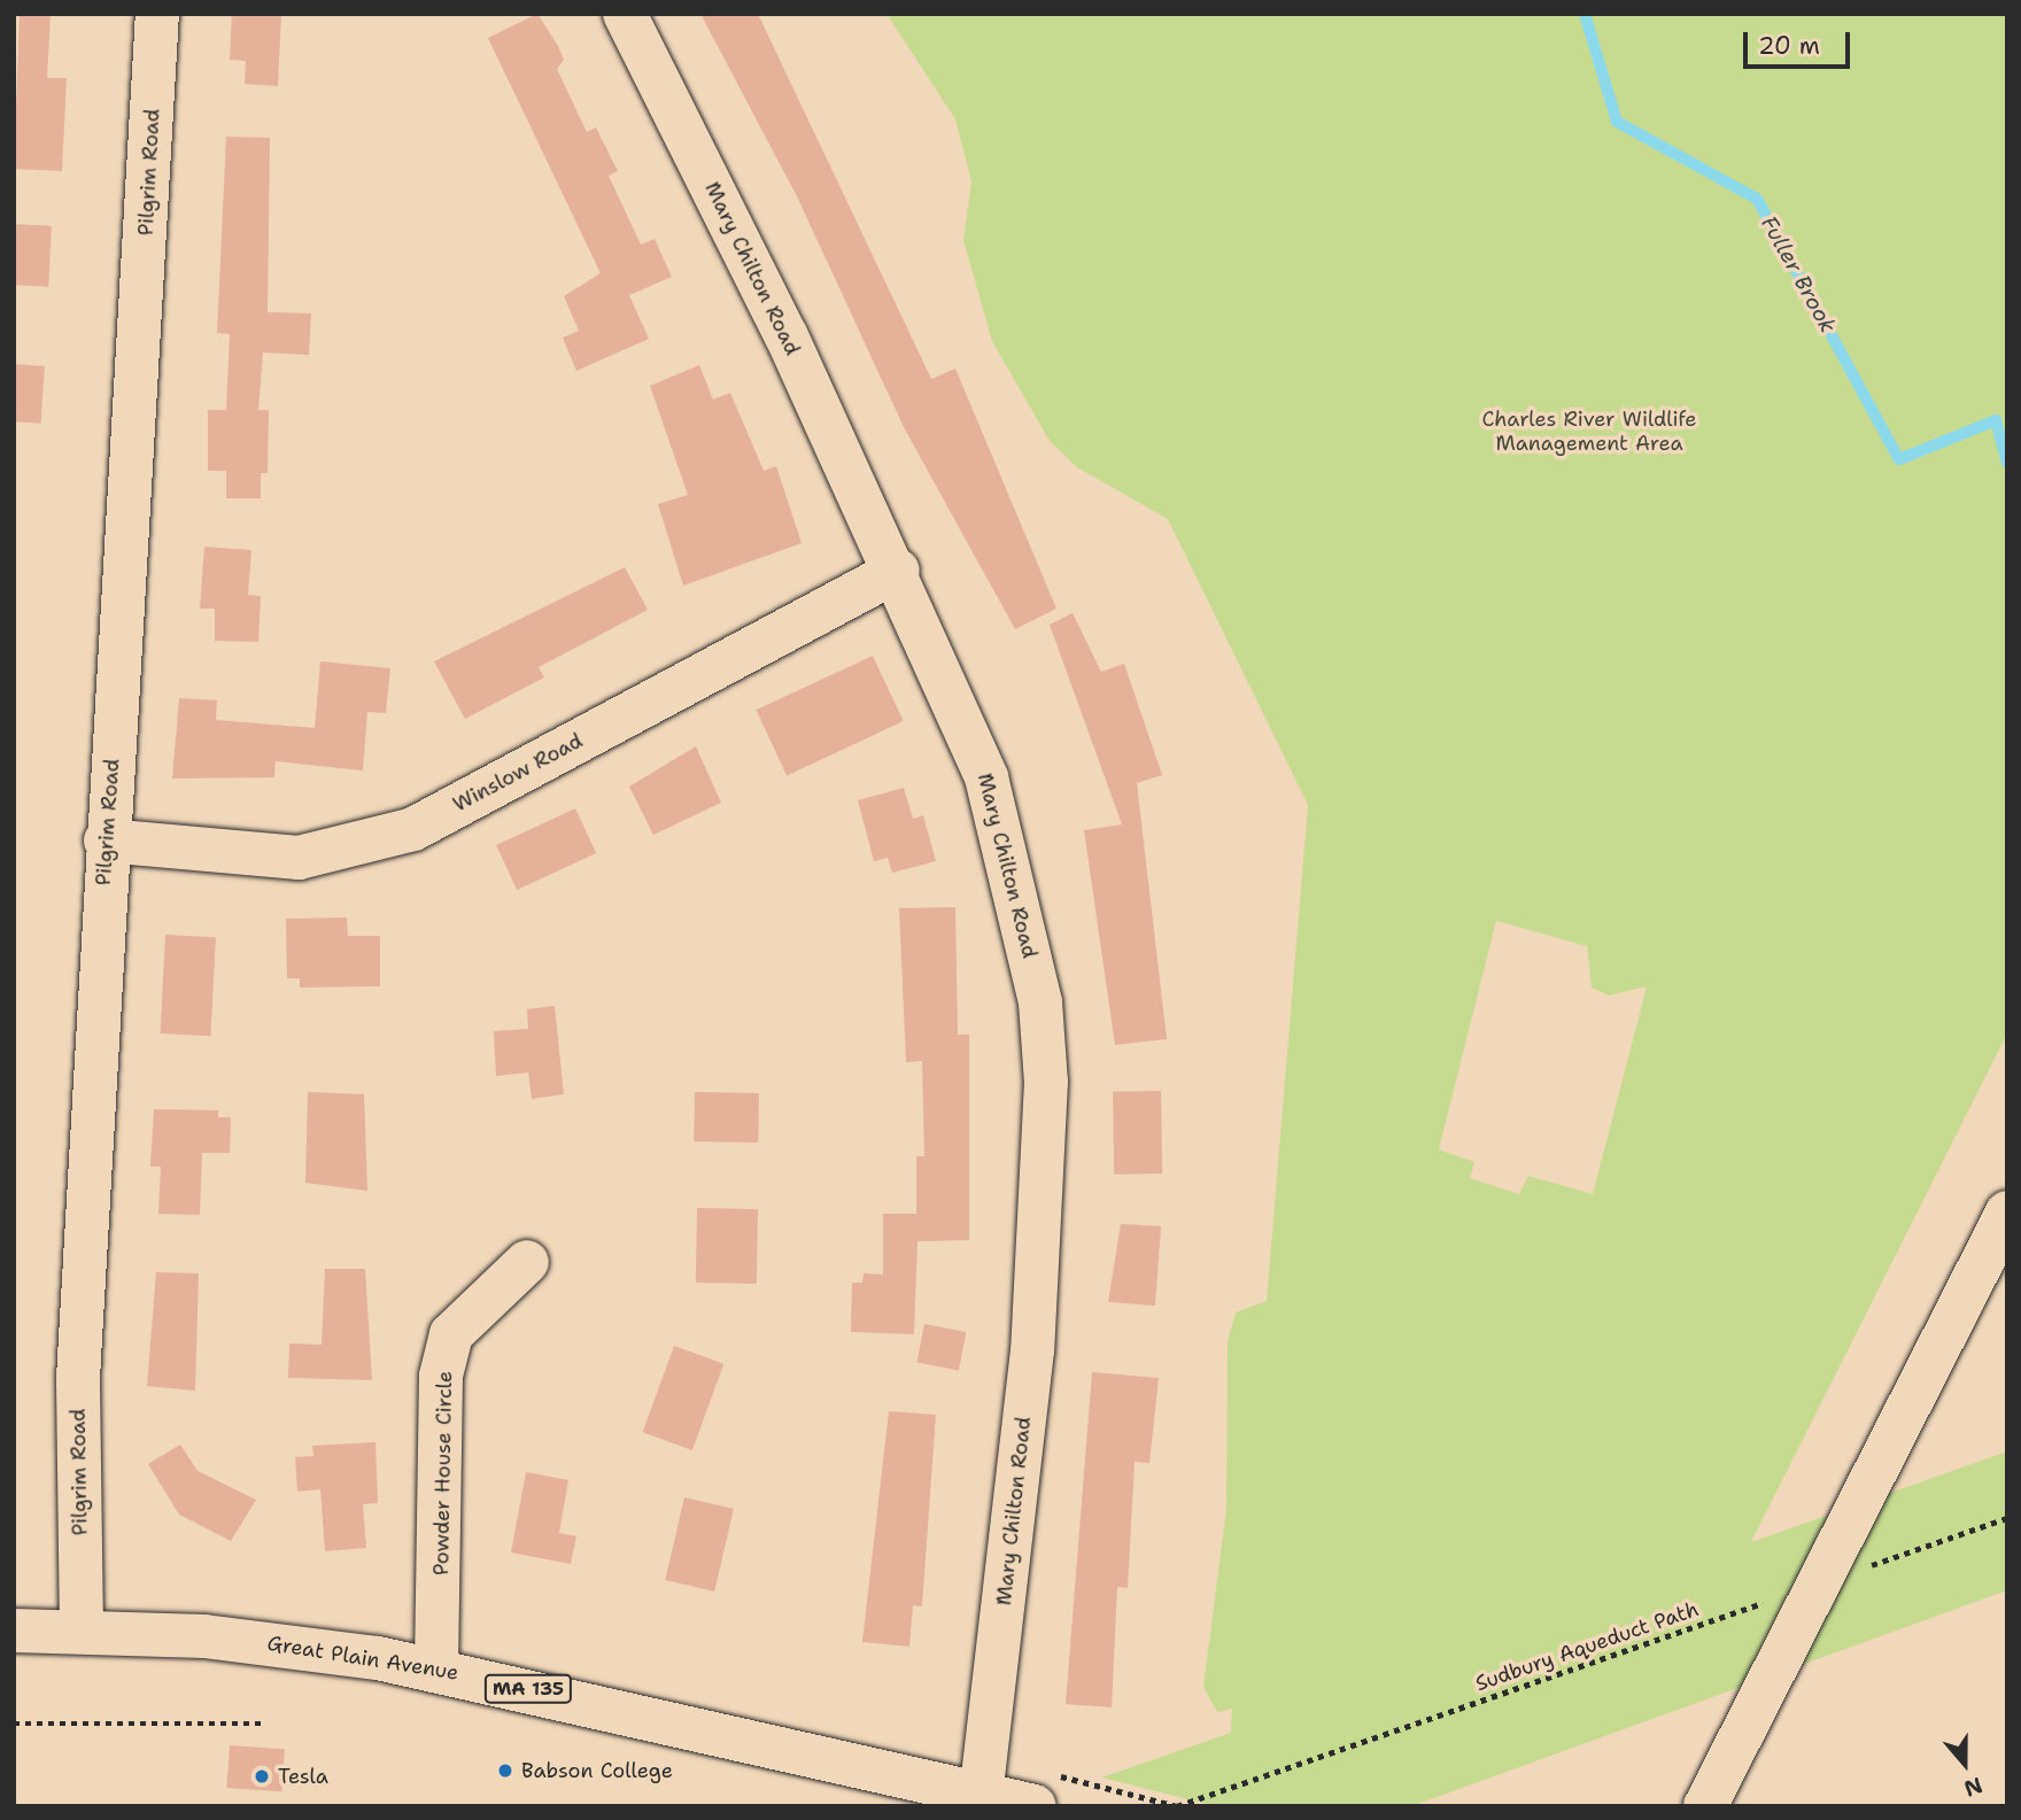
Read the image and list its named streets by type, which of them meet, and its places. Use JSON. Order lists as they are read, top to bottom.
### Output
{
  "streets": {
    "street": [
      "Pilgrim Road",
      "Mary Chilton Road",
      "Winslow Road",
      "Powder House Circle",
      "Great Plain Avenue",
      "MA 135"
    ],
    "path": ["Sudbury Aqueduct Path"]
  },
  "crossings": [
    ["Pilgrim Road", "Winslow Road"],
    ["Pilgrim Road", "Great Plain Avenue"],
    ["Mary Chilton Road", "Winslow Road"],
    ["Mary Chilton Road", "Great Plain Avenue"],
    ["Powder House Circle", "Great Plain Avenue"],
    ["Sudbury Aqueduct Path", "Great Plain Avenue"]
  ],
  "water": ["Fuller Brook"],
  "parks": ["Charles River Wildlife Management Area"],
  "places": ["Babson College", "Tesla"],
  "scale_bar": "20 m",
  "north": "bottom"
}
